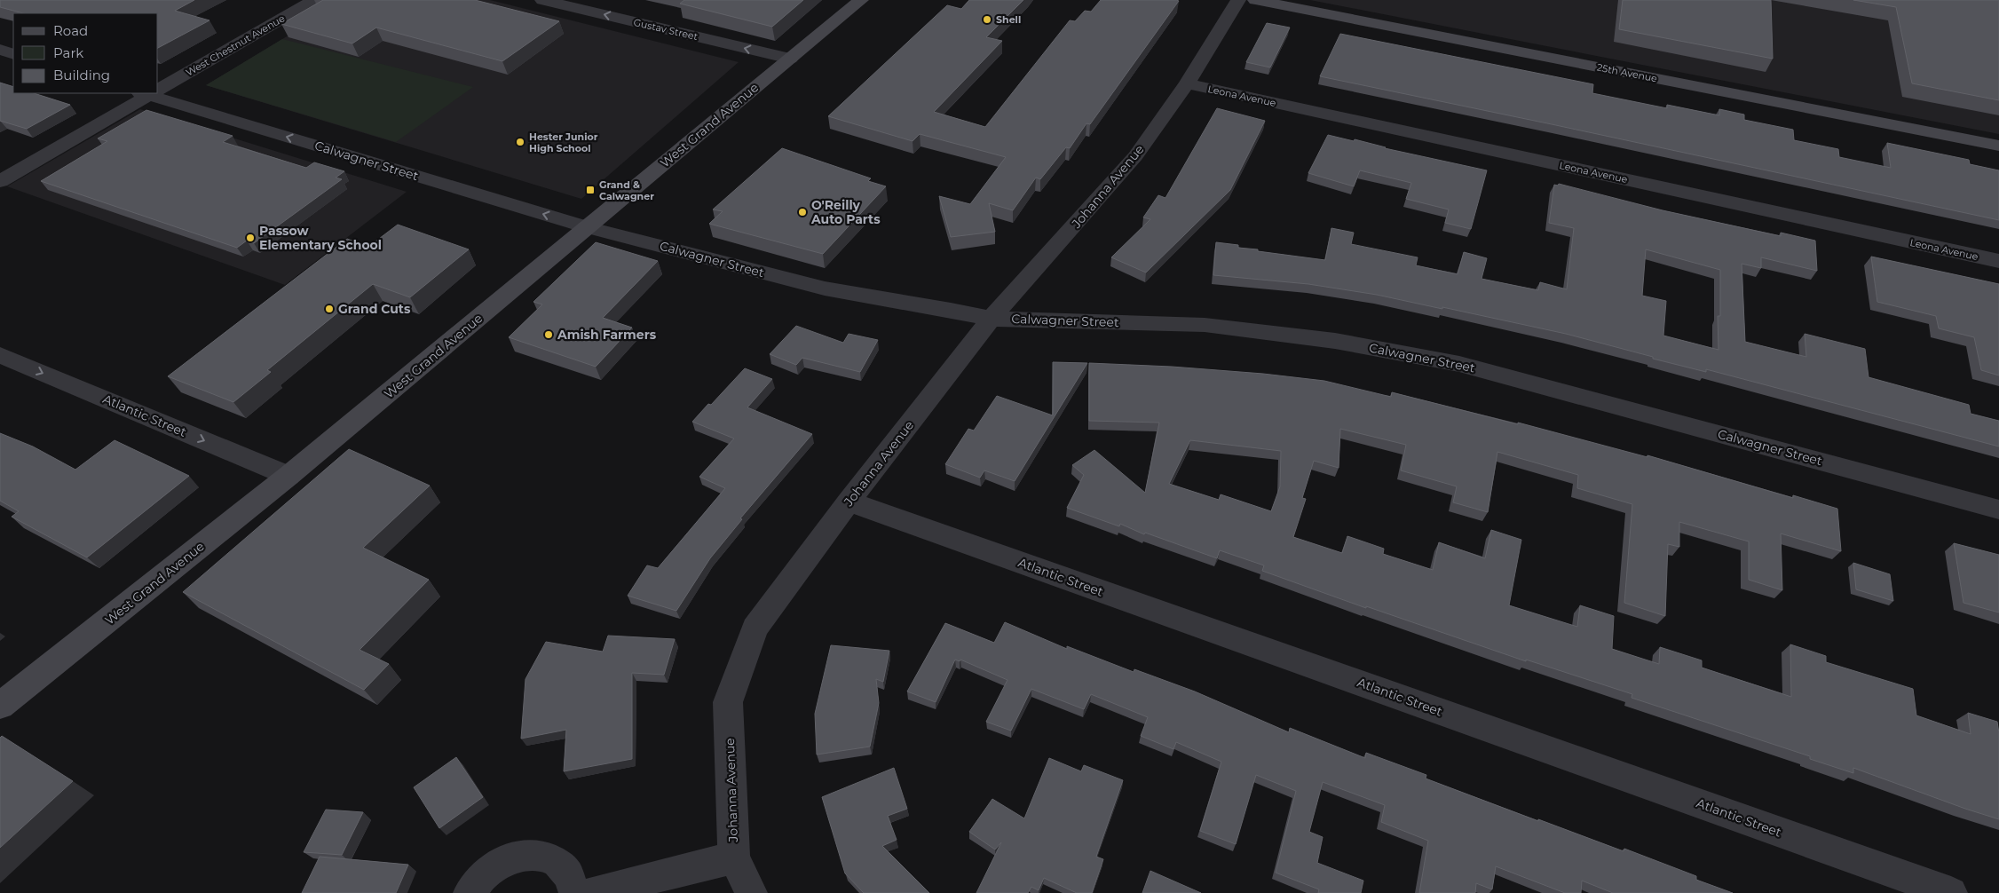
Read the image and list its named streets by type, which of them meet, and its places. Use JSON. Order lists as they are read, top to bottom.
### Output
{
  "streets": {
    "main road": ["25th Avenue", "West Grand Avenue"],
    "street": [
      "Gustav Street",
      "West Chestnut Avenue",
      "Leona Avenue",
      "Calwagner Street",
      "Johanna Avenue",
      "Atlantic Street"
    ]
  },
  "crossings": [
    ["Gustav Street", "West Grand Avenue"],
    ["Leona Avenue", "Johanna Avenue"],
    ["West Grand Avenue", "Calwagner Street"],
    ["West Grand Avenue", "Atlantic Street"],
    ["Calwagner Street", "Johanna Avenue"],
    ["Johanna Avenue", "Atlantic Street"]
  ],
  "one_way": ["Gustav Street"],
  "places": {
    "other": [
      "Shell",
      "Hester Junior High School",
      "O'Reilly Auto Parts",
      "Passow Elementary School",
      "Grand Cuts",
      "Amish Farmers"
    ],
    "transit": ["Grand & Calwagner"]
  },
  "legend": ["Road", "Park", "Building"]
}
